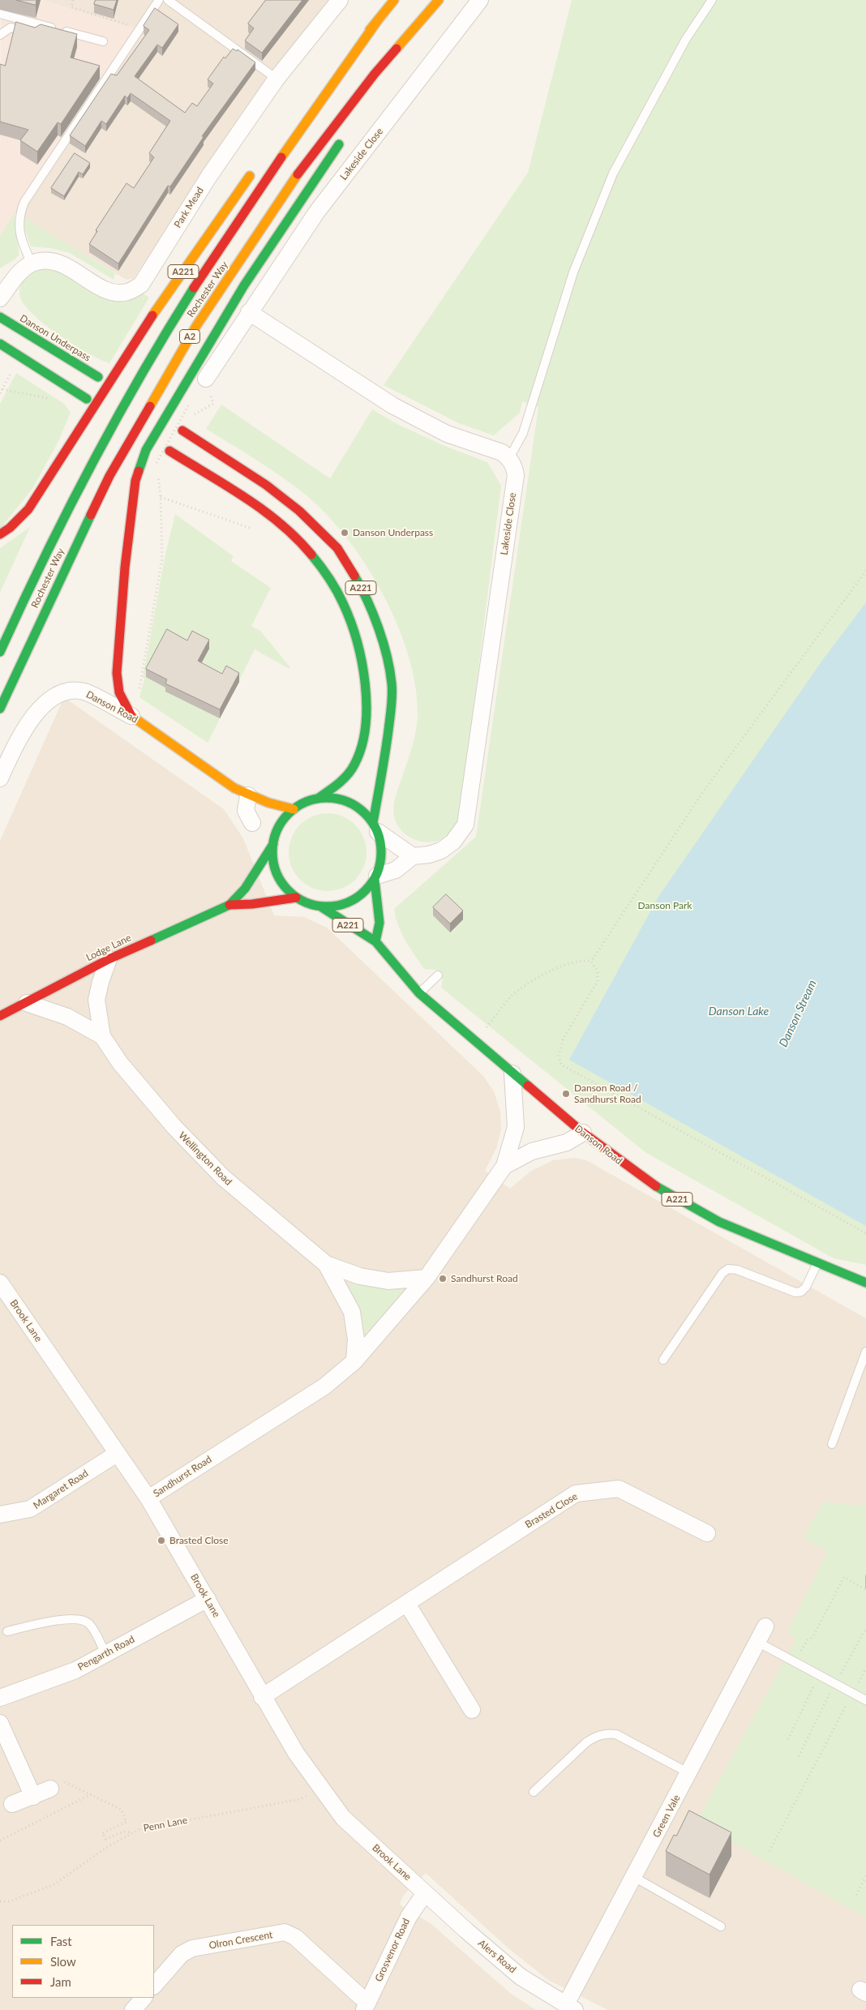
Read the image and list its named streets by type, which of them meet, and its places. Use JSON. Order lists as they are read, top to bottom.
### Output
{
  "streets": {
    "main road": [
      "A221",
      "Rochester Way",
      "A2",
      "Danson Underpass",
      "Danson Road",
      "Lodge Lane"
    ],
    "street": [
      "Lakeside Close",
      "Park Mead",
      "Wellington Road",
      "Brook Lane",
      "Sandhurst Road",
      "Margaret Road",
      "Brasted Close",
      "Pengarth Road",
      "Green Vale",
      "Olron Crescent",
      "Grosvenor Road",
      "Alers Road"
    ],
    "path": ["Penn Lane"]
  },
  "crossings": [
    ["A221", "Danson Road"],
    ["A221", "Lodge Lane"],
    ["Rochester Way", "A2"],
    ["Danson Road", "Lodge Lane"],
    ["Danson Road", "Sandhurst Road"],
    ["Lodge Lane", "Wellington Road"],
    ["Wellington Road", "Sandhurst Road"],
    ["Brook Lane", "Sandhurst Road"],
    ["Brook Lane", "Margaret Road"],
    ["Brook Lane", "Brasted Close"],
    ["Brook Lane", "Pengarth Road"],
    ["Brook Lane", "Grosvenor Road"],
    ["Brook Lane", "Alers Road"],
    ["Green Vale", "Alers Road"],
    ["Olron Crescent", "Grosvenor Road"],
    ["Grosvenor Road", "Alers Road"]
  ],
  "water": ["Danson Lake", "Danson Stream"],
  "parks": ["Danson Park"],
  "places": [
    "Danson Underpass",
    "Danson Road / Sandhurst Road",
    "Sandhurst Road",
    "Brasted Close"
  ],
  "legend": ["Fast", "Slow", "Jam"]
}
